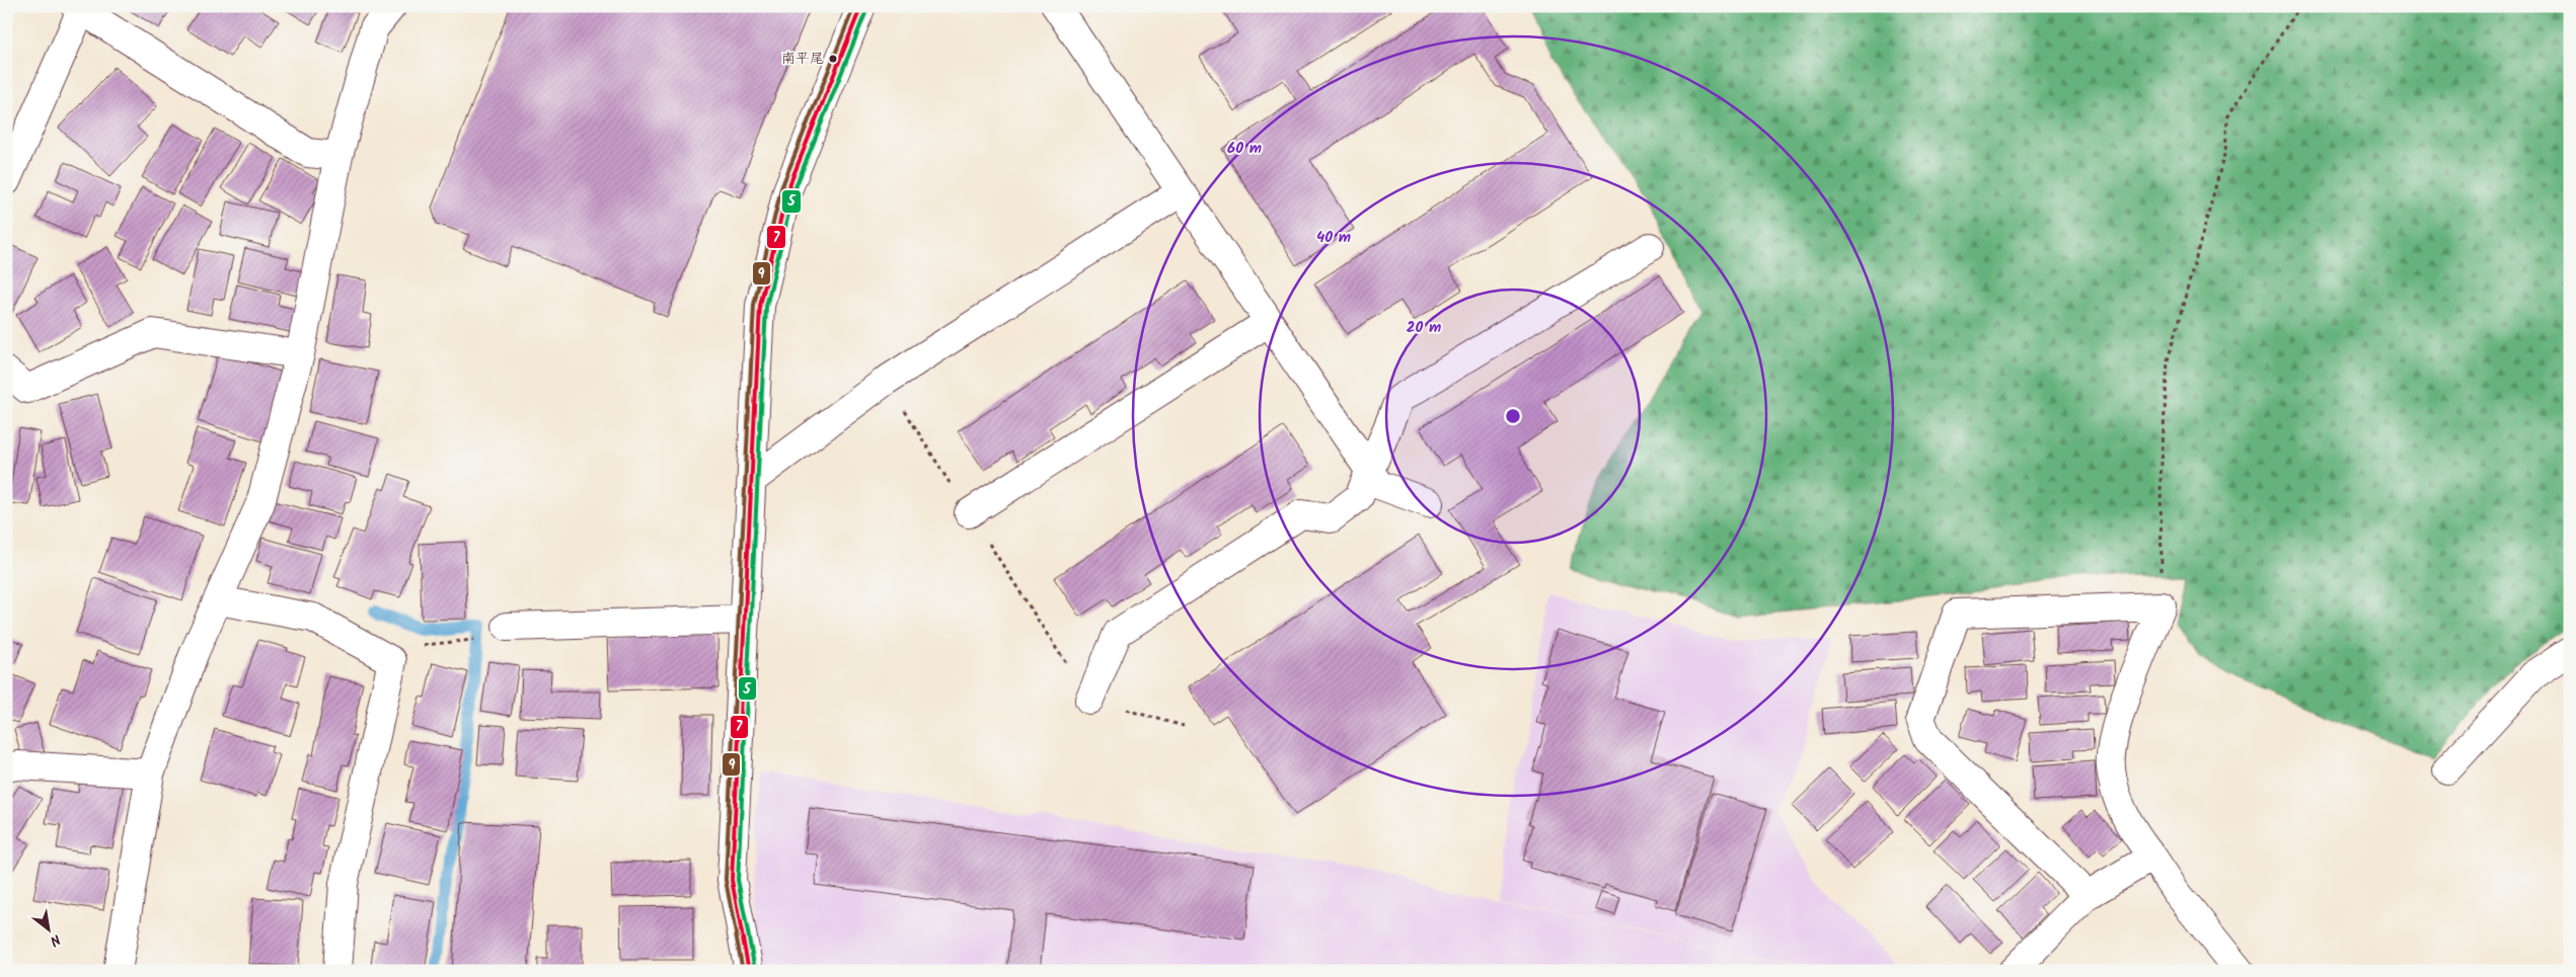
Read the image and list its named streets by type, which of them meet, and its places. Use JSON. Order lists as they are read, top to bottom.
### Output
{
  "places": ["南平尾"],
  "lines": ["transit line 7", "transit line 9", "transit line 5"],
  "north": "bottom right",
  "rings": ["60 m", "40 m", "20 m"]
}
